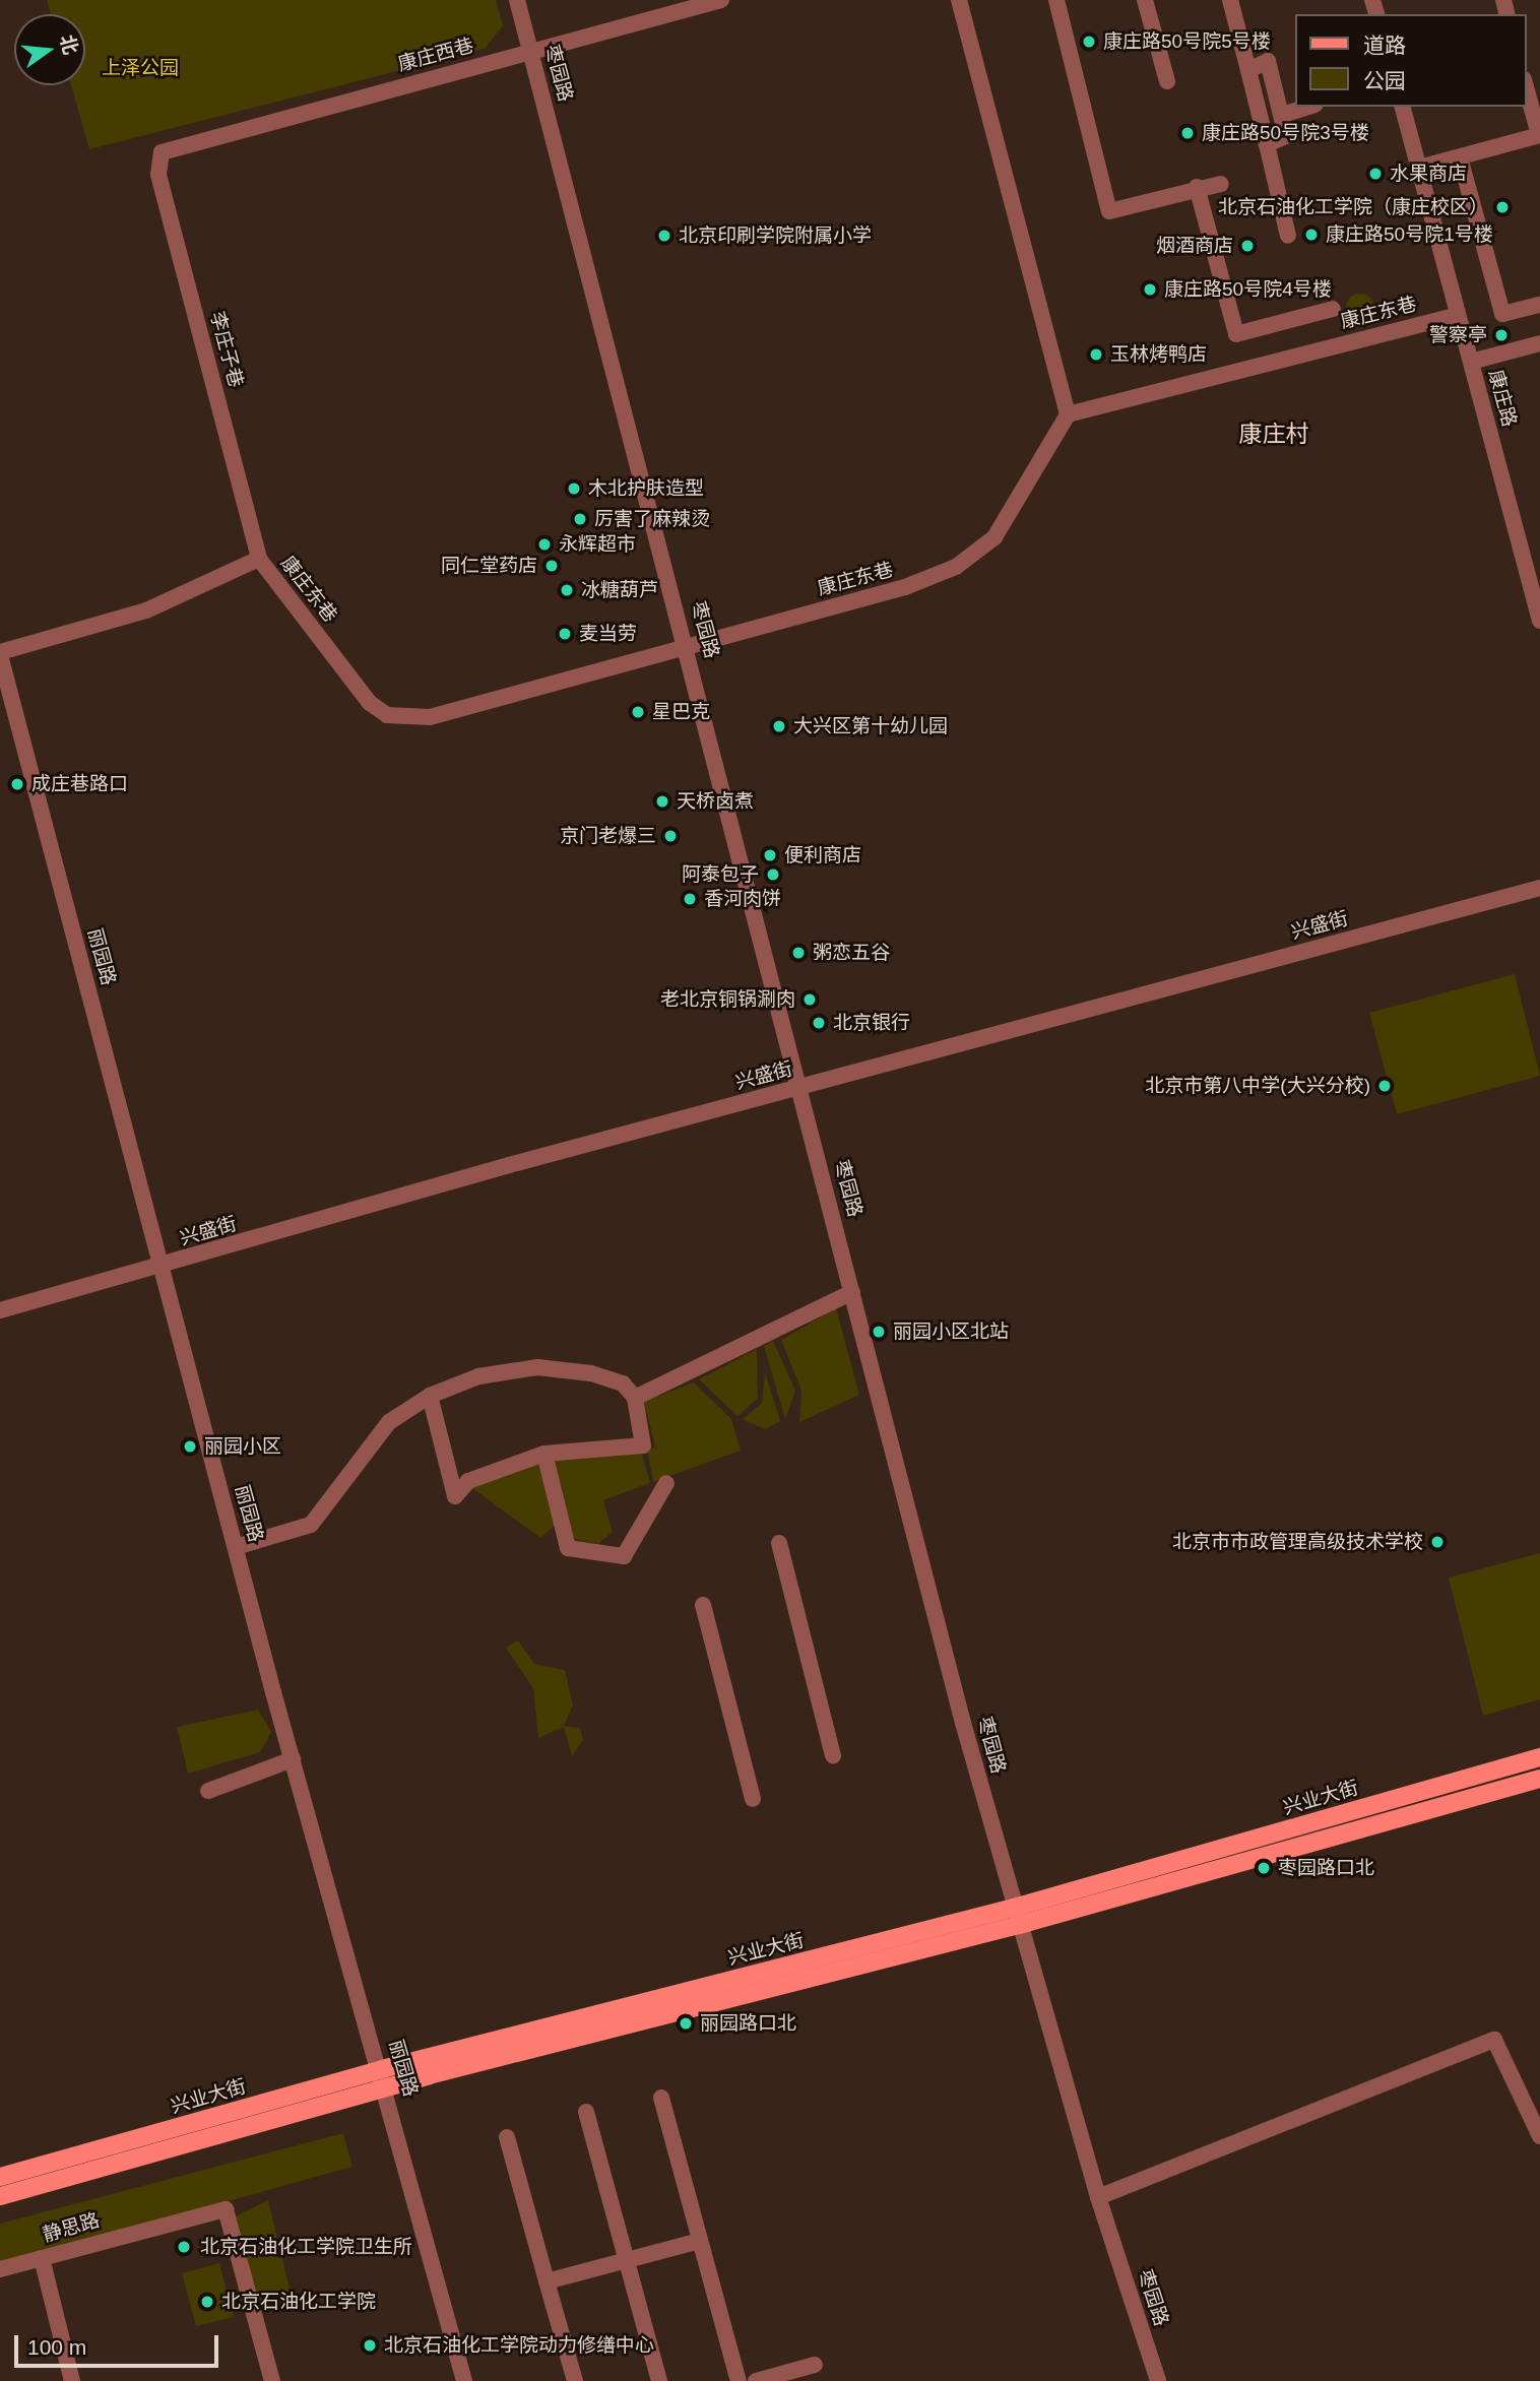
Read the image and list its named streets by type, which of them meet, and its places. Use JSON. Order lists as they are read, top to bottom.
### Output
{
  "streets": {
    "main road": ["兴业大街"],
    "street": [
      "康庄西巷",
      "枣园路",
      "康庄东巷",
      "李庄子巷",
      "康庄路",
      "兴盛街",
      "丽园路",
      "静思路"
    ]
  },
  "crossings": [
    ["康庄西巷", "枣园路"],
    ["康庄西巷", "李庄子巷"],
    ["枣园路", "康庄东巷"],
    ["枣园路", "兴盛街"],
    ["枣园路", "兴业大街"],
    ["康庄东巷", "李庄子巷"],
    ["康庄东巷", "康庄路"],
    ["兴盛街", "丽园路"],
    ["丽园路", "兴业大街"]
  ],
  "districts": ["康庄村"],
  "parks": ["上泽公园"],
  "places": [
    "康庄路50号院5号楼",
    "康庄路50号院3号楼",
    "水果商店",
    "北京石油化工学院（康庄校区）",
    "康庄路50号院1号楼",
    "北京印刷学院附属小学",
    "烟酒商店",
    "康庄路50号院4号楼",
    "警察亭",
    "玉林烤鸭店",
    "木北护肤造型",
    "厉害了麻辣烫",
    "永辉超市",
    "同仁堂药店",
    "冰糖葫芦",
    "麦当劳",
    "星巴克",
    "大兴区第十幼儿园",
    "成庄巷路口",
    "天桥卤煮",
    "京门老爆三",
    "便利商店",
    "阿泰包子",
    "香河肉饼",
    "粥恋五谷",
    "老北京铜锅涮肉",
    "北京银行",
    "北京市第八中学(大兴分校)",
    "丽园小区北站",
    "丽园小区",
    "北京市市政管理高级技术学校",
    "枣园路口北",
    "丽园路口北",
    "北京石油化工学院卫生所",
    "北京石油化工学院",
    "北京石油化工学院动力修缮中心"
  ],
  "legend": ["道路", "公园"],
  "scale_bar": "100 m",
  "north": "right"
}
